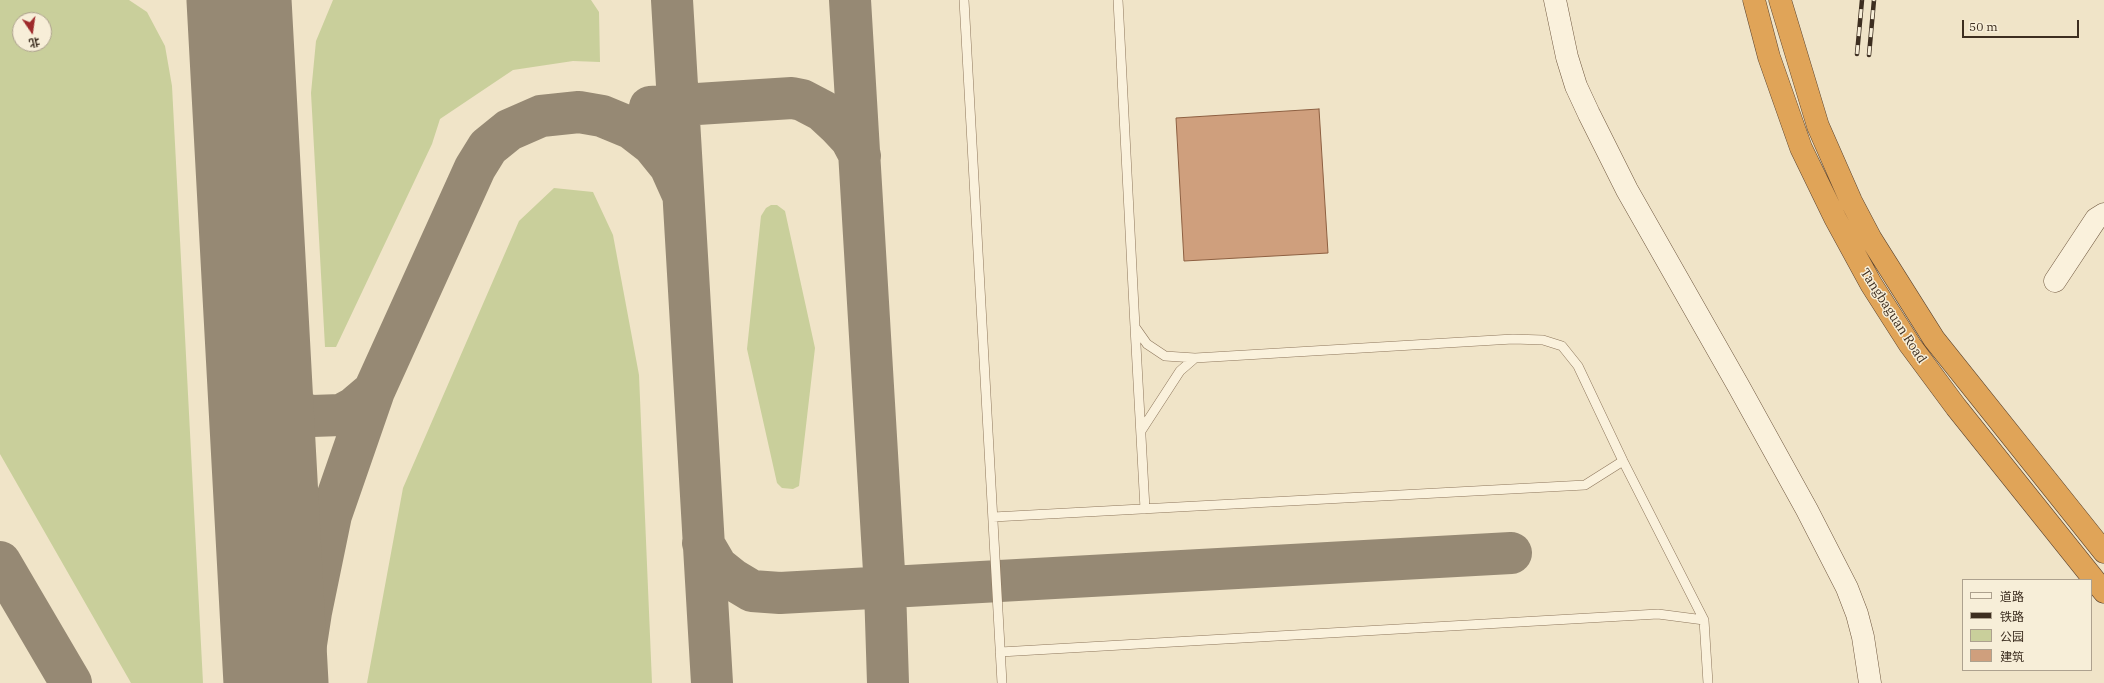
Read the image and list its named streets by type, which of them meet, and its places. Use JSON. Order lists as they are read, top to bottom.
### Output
{
  "streets": {
    "highway": ["Tangbaguan Road"]
  },
  "legend": [
    "道路",
    "铁路",
    "公园",
    "建筑"
  ],
  "scale_bar": "50 m",
  "north": "bottom"
}
